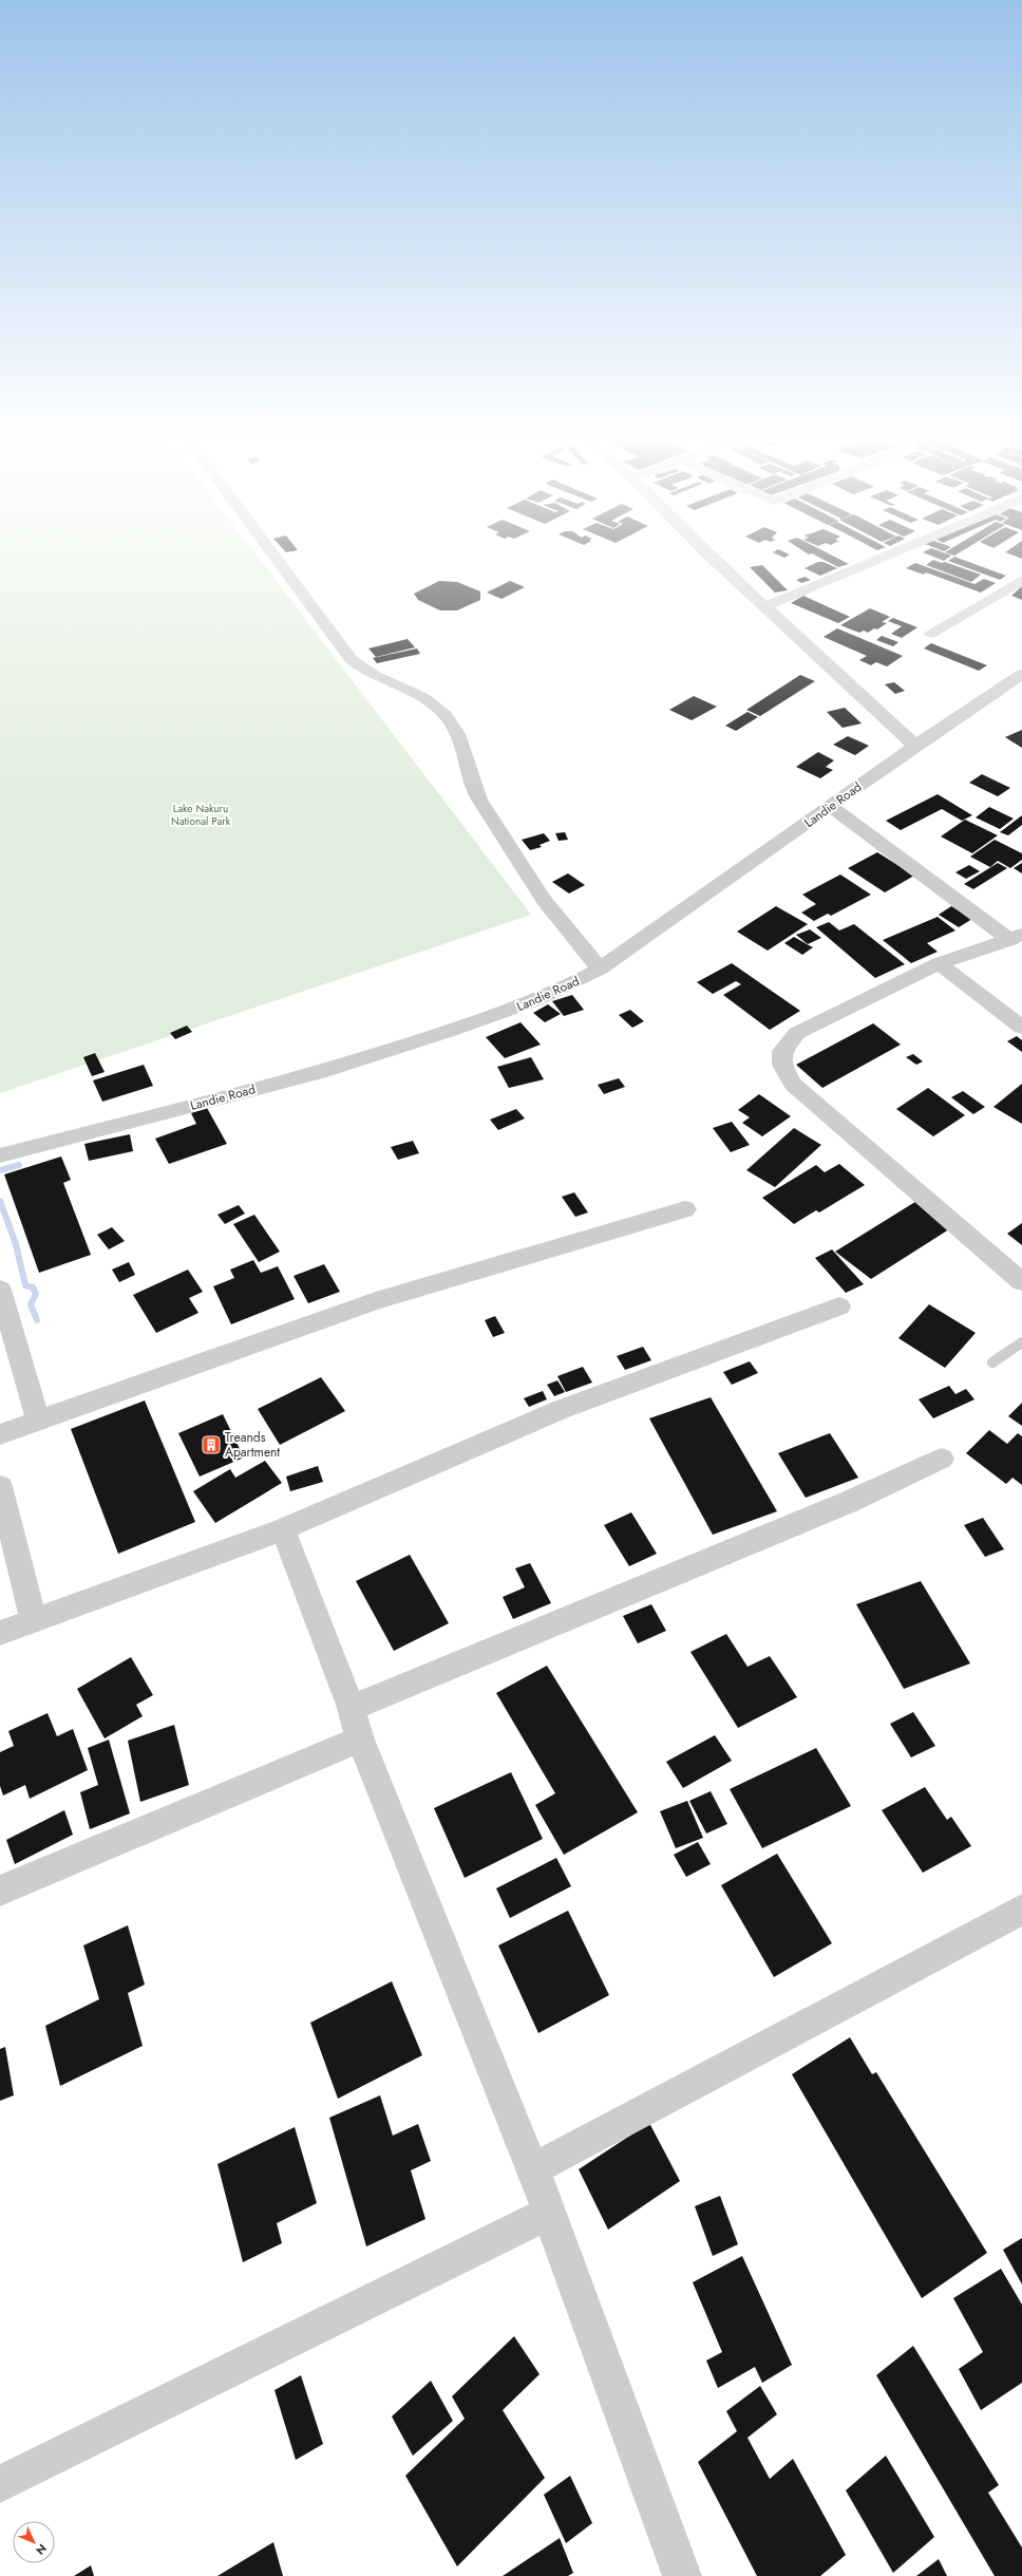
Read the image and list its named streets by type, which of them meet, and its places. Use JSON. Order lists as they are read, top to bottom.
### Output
{
  "streets": {
    "street": ["Landie Road"]
  },
  "parks": ["Lake Nakuru National Park"],
  "places": {
    "building": ["Treands Apartment"]
  },
  "north": "bottom right"
}
